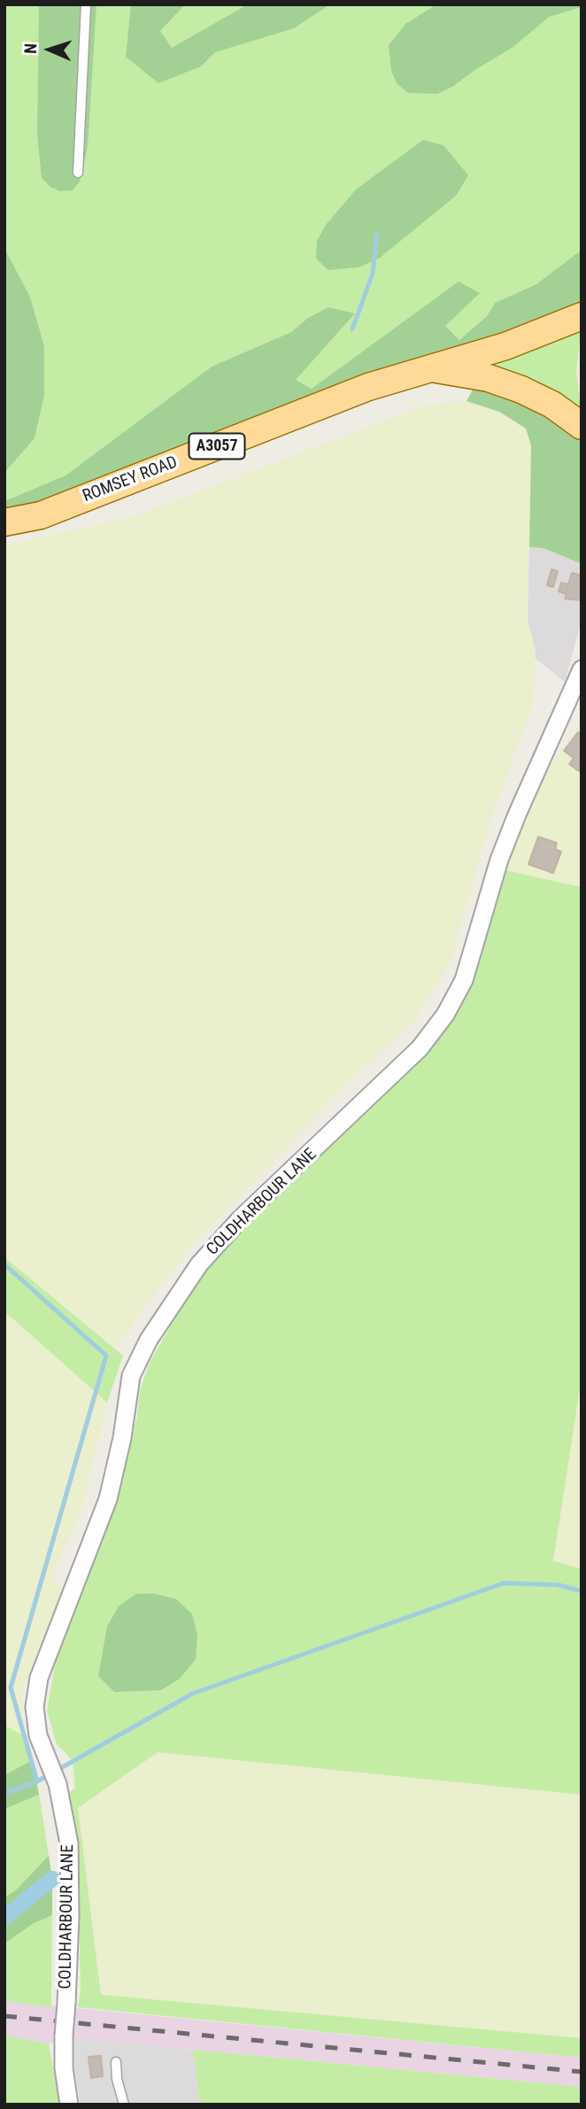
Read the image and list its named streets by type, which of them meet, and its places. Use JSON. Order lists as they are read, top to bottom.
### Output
{
  "streets": {
    "main road": ["A3057", "ROMSEY ROAD"],
    "street": ["COLDHARBOUR LANE"]
  },
  "north": "left"
}
